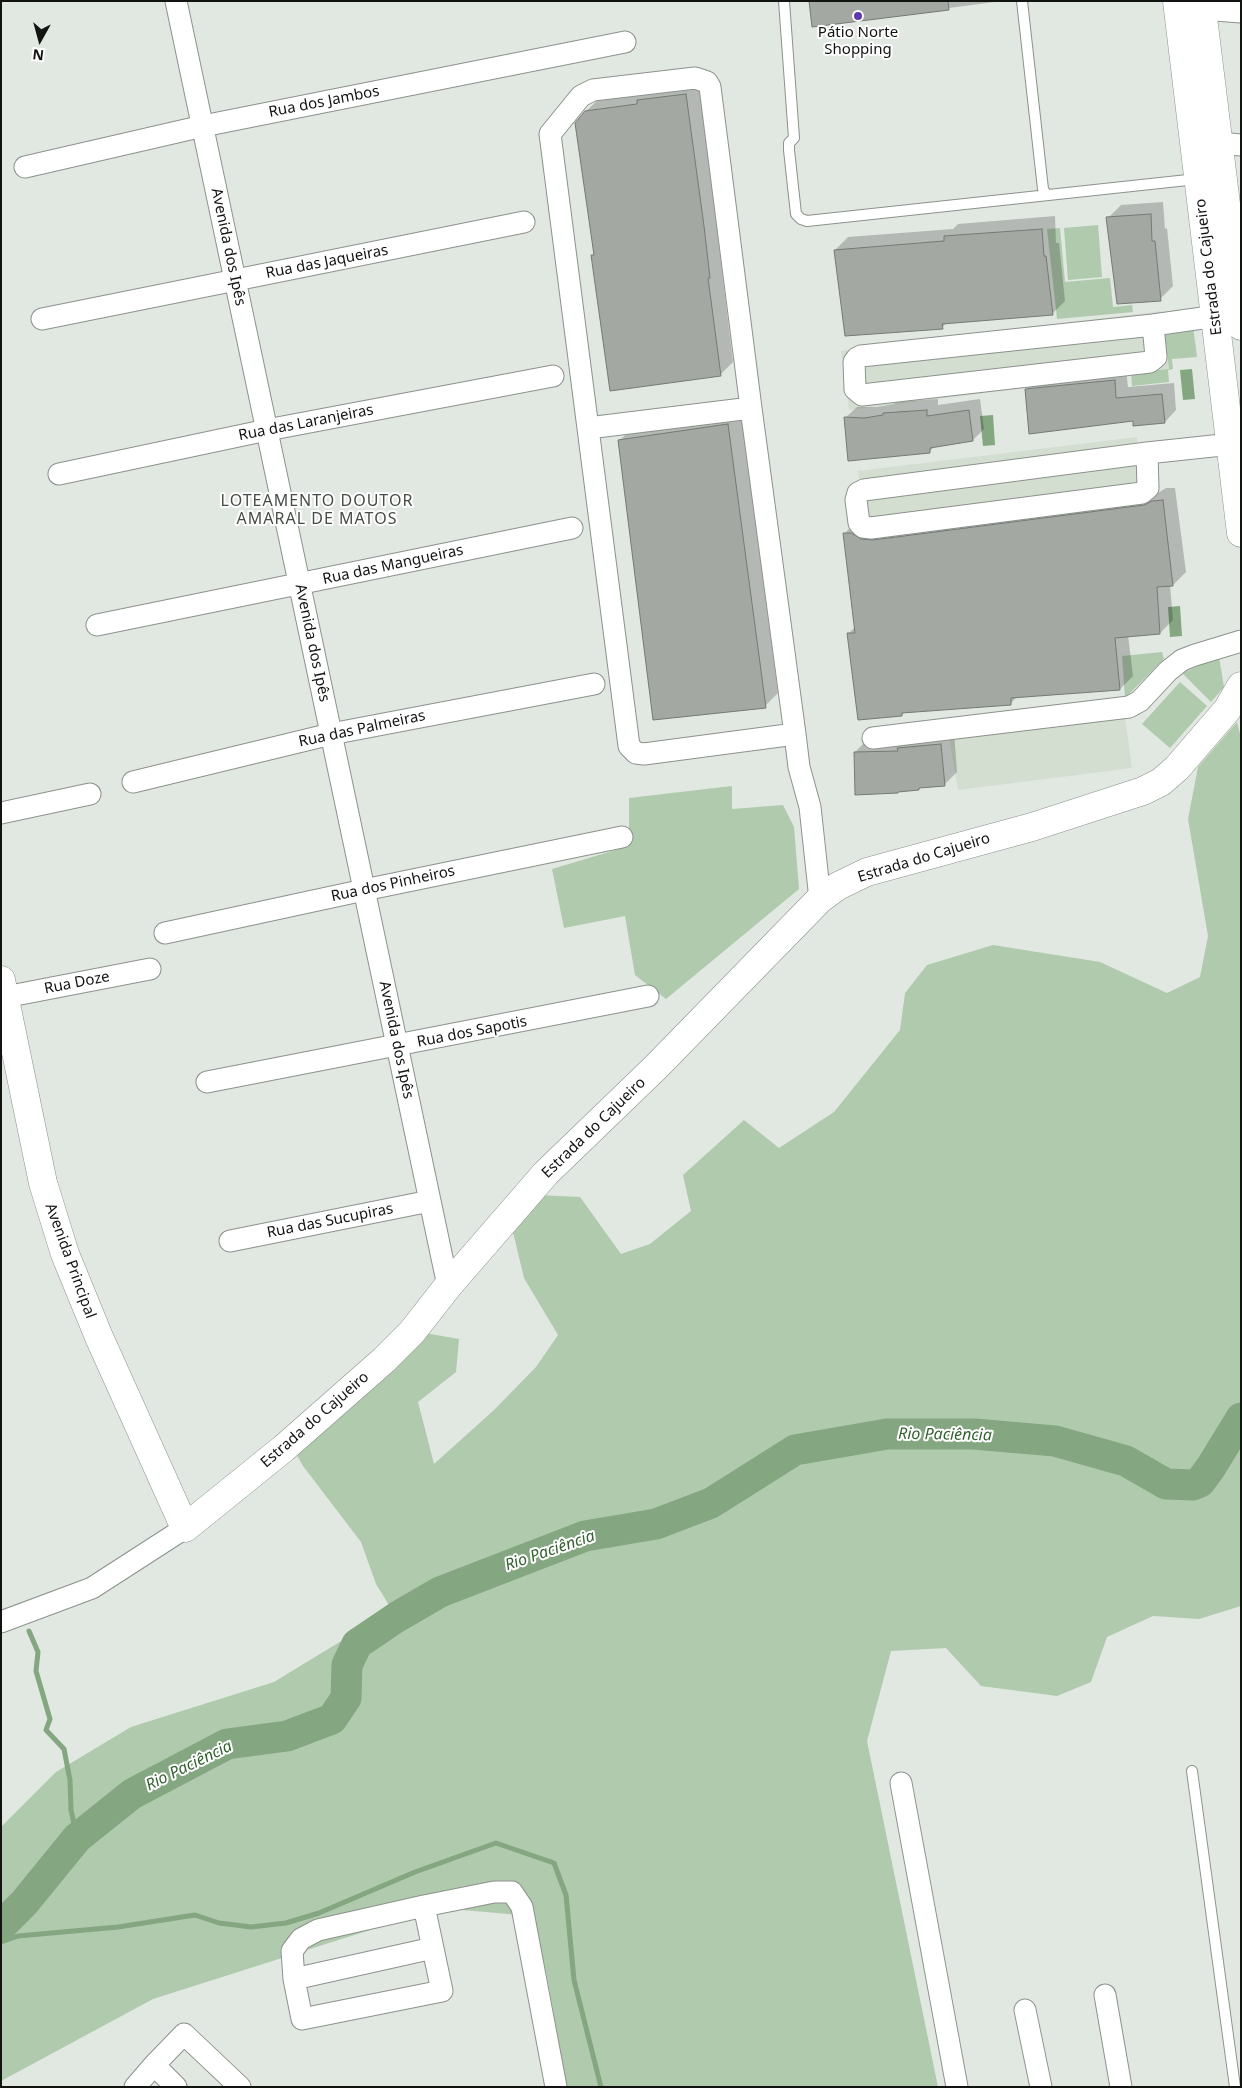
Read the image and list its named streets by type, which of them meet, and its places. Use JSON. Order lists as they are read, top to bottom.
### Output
{
  "streets": {
    "street": [
      "Rua dos Jambos",
      "Avenida dos Ipês",
      "Rua das Jaqueiras",
      "Estrada do Cajueiro",
      "Rua das Laranjeiras",
      "Rua das Mangueiras",
      "Rua das Palmeiras",
      "Rua dos Pinheiros",
      "Rua Doze",
      "Rua dos Sapotis",
      "Rua das Sucupiras",
      "Avenida Principal"
    ]
  },
  "crossings": [
    ["Rua dos Jambos", "Avenida dos Ipês"],
    ["Avenida dos Ipês", "Rua das Jaqueiras"],
    ["Avenida dos Ipês", "Estrada do Cajueiro"],
    ["Avenida dos Ipês", "Rua das Laranjeiras"],
    ["Avenida dos Ipês", "Rua das Mangueiras"],
    ["Avenida dos Ipês", "Rua das Palmeiras"],
    ["Avenida dos Ipês", "Rua dos Pinheiros"],
    ["Avenida dos Ipês", "Rua dos Sapotis"],
    ["Avenida dos Ipês", "Rua das Sucupiras"],
    ["Estrada do Cajueiro", "Avenida Principal"],
    ["Rua Doze", "Avenida Principal"]
  ],
  "districts": ["LOTEAMENTO DOUTOR AMARAL DE MATOS"],
  "water": ["Rio Paciência"],
  "places": ["Pátio Norte Shopping"],
  "north": "bottom"
}
